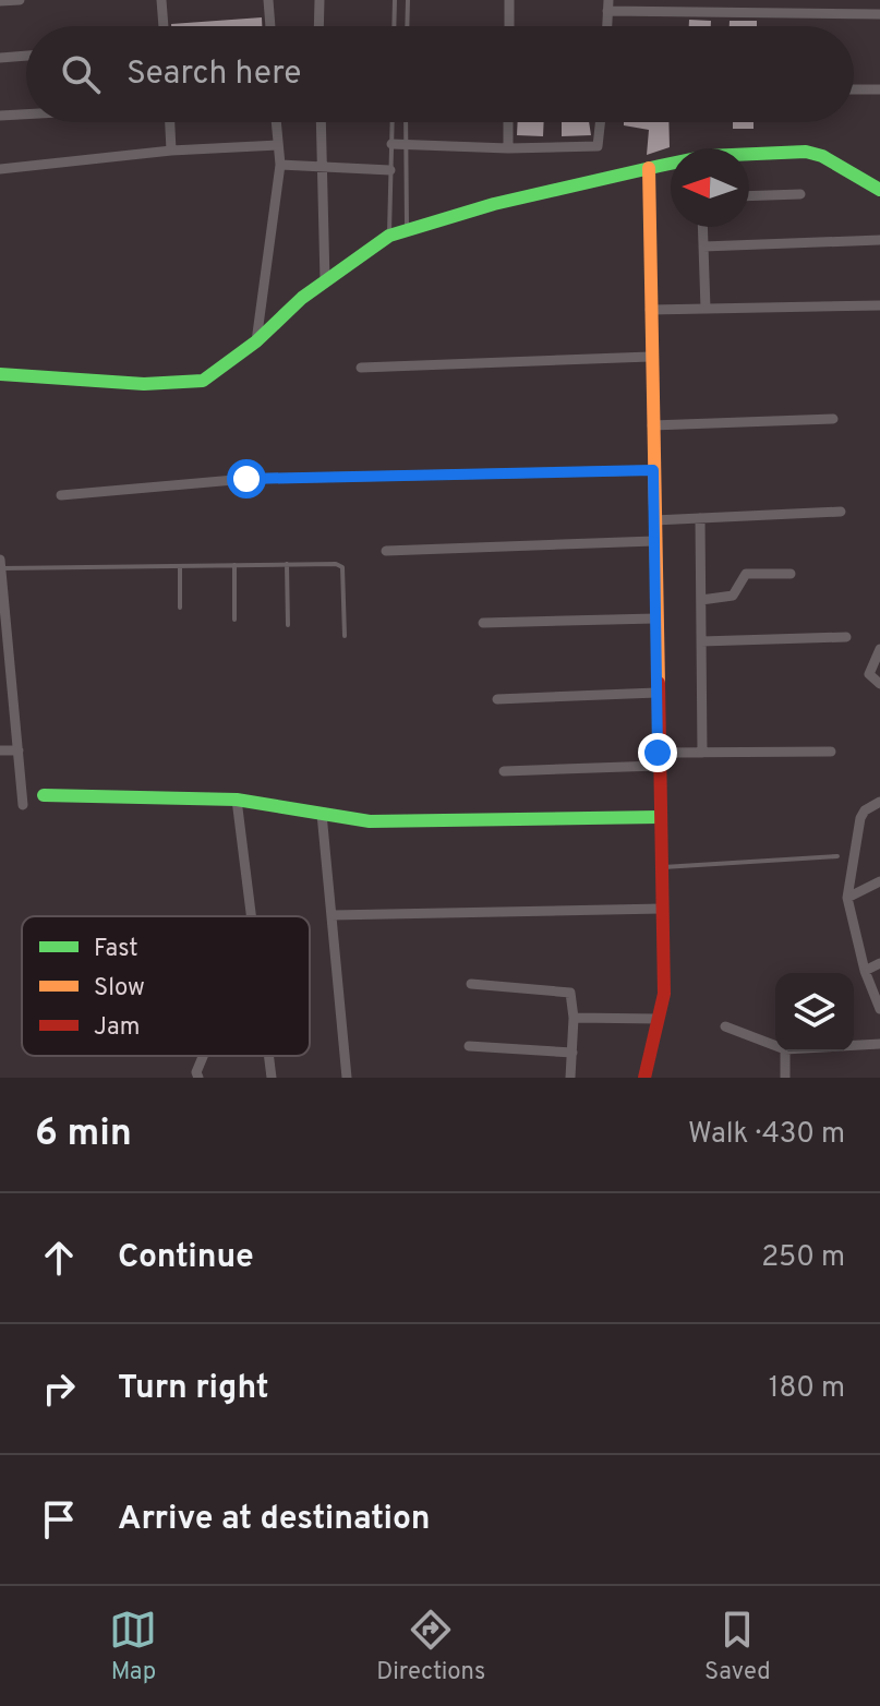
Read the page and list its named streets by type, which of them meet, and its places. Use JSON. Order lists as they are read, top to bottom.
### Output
{
  "legend": ["Fast", "Slow", "Jam"],
  "north": "left",
  "page": {
    "search": "Search here",
    "heading": ["6 min", "Walk · 430 m"],
    "list": [
      ["Continue", "250 m"],
      ["Turn right", "180 m"],
      "Arrive at destination"
    ],
    "nav": ["Map", "Directions", "Saved"]
  }
}
